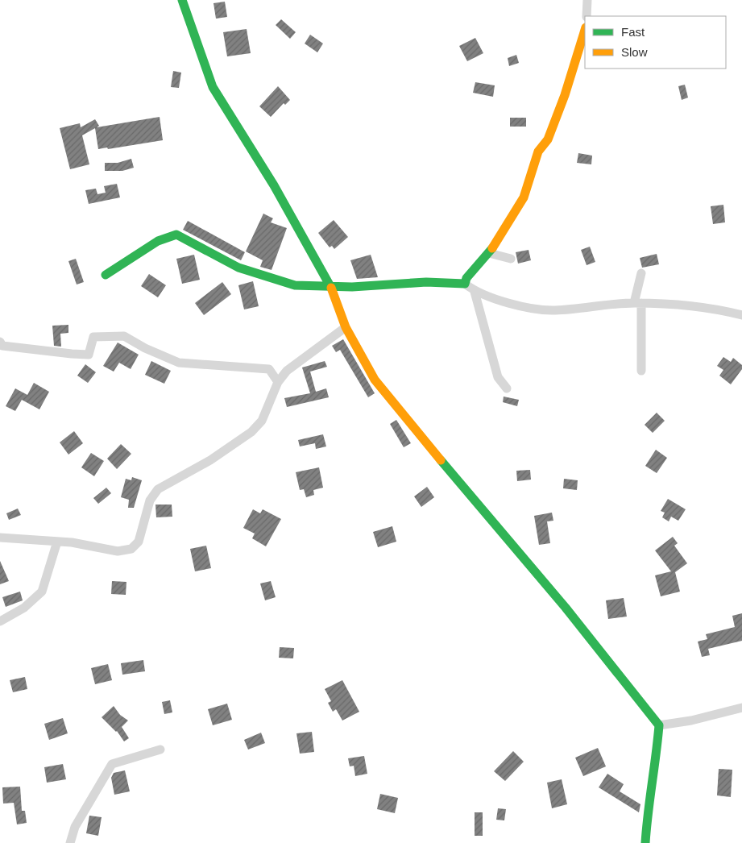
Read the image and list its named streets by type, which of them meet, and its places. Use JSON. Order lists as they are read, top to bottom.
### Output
{
  "legend": ["Fast", "Slow"]
}
